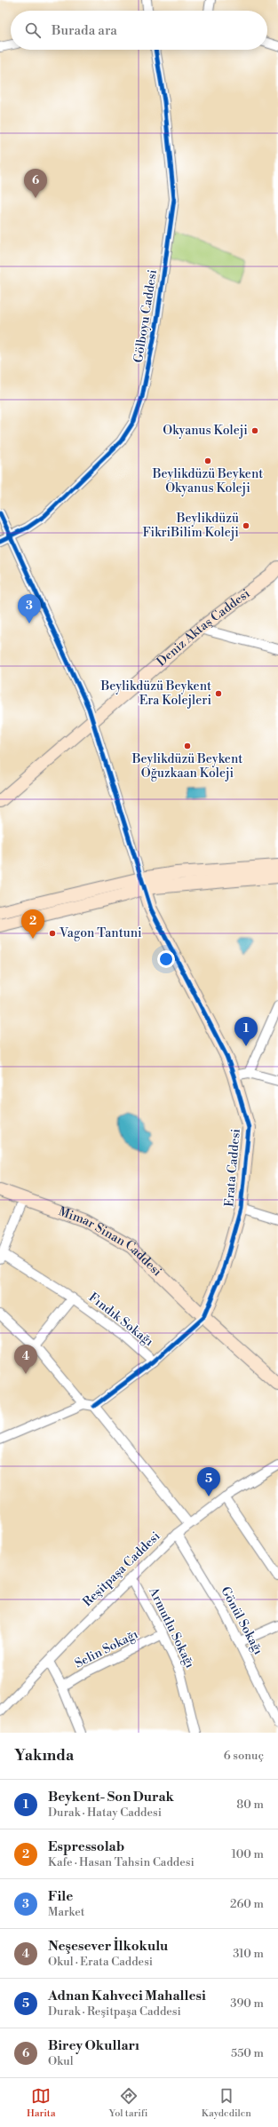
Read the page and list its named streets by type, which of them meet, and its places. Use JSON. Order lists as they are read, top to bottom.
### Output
{
  "streets": {
    "street": [
      "Gölboyu Caddesi",
      "Deniz Aktaş Caddesi",
      "Erata Caddesi",
      "Mimar Sinan Caddesi",
      "Fındık Sokağı",
      "Reşitpaşa Caddesi",
      "Gönül Sokağı",
      "Armutlu Sokağı",
      "Selin Sokağı"
    ]
  },
  "crossings": [
    ["Erata Caddesi", "Mimar Sinan Caddesi"],
    ["Reşitpaşa Caddesi", "Gönül Sokağı"],
    ["Reşitpaşa Caddesi", "Armutlu Sokağı"],
    ["Armutlu Sokağı", "Selin Sokağı"]
  ],
  "places": [
    "Okyanus Koleji",
    "Beylikdüzü Beykent Okyanus Koleji",
    "Beylikdüzü FikriBilim Koleji",
    "Beylikdüzü Beykent Era Kolejleri",
    "Beylikdüzü Beykent Oğuzkaan Koleji",
    "Vagon Tantuni"
  ],
  "page": {
    "search": "Burada ara",
    "pins": [
      "6",
      "3",
      "2",
      "1",
      "4",
      "5"
    ],
    "heading": ["Yakında", "6 sonuç"],
    "list": [
      {
        "mark": "1",
        "name": "Beykent- Son Durak",
        "note": "Durak · Hatay Caddesi",
        "value": "80 m"
      },
      {
        "mark": "2",
        "name": "Espressolab",
        "note": "Kafe · Hasan Tahsin Caddesi",
        "value": "100 m"
      },
      {
        "mark": "3",
        "name": "File",
        "note": "Market",
        "value": "260 m"
      },
      {
        "mark": "4",
        "name": "Neşesever İlkokulu",
        "note": "Okul · Erata Caddesi",
        "value": "310 m"
      },
      {
        "mark": "5",
        "name": "Adnan Kahveci Mahallesi",
        "note": "Durak · Reşitpaşa Caddesi",
        "value": "390 m"
      },
      {
        "mark": "6",
        "name": "Birey Okulları",
        "note": "Okul",
        "value": "550 m"
      }
    ],
    "nav": ["Harita", "Yol tarifi", "Kaydedilen"]
  }
}
